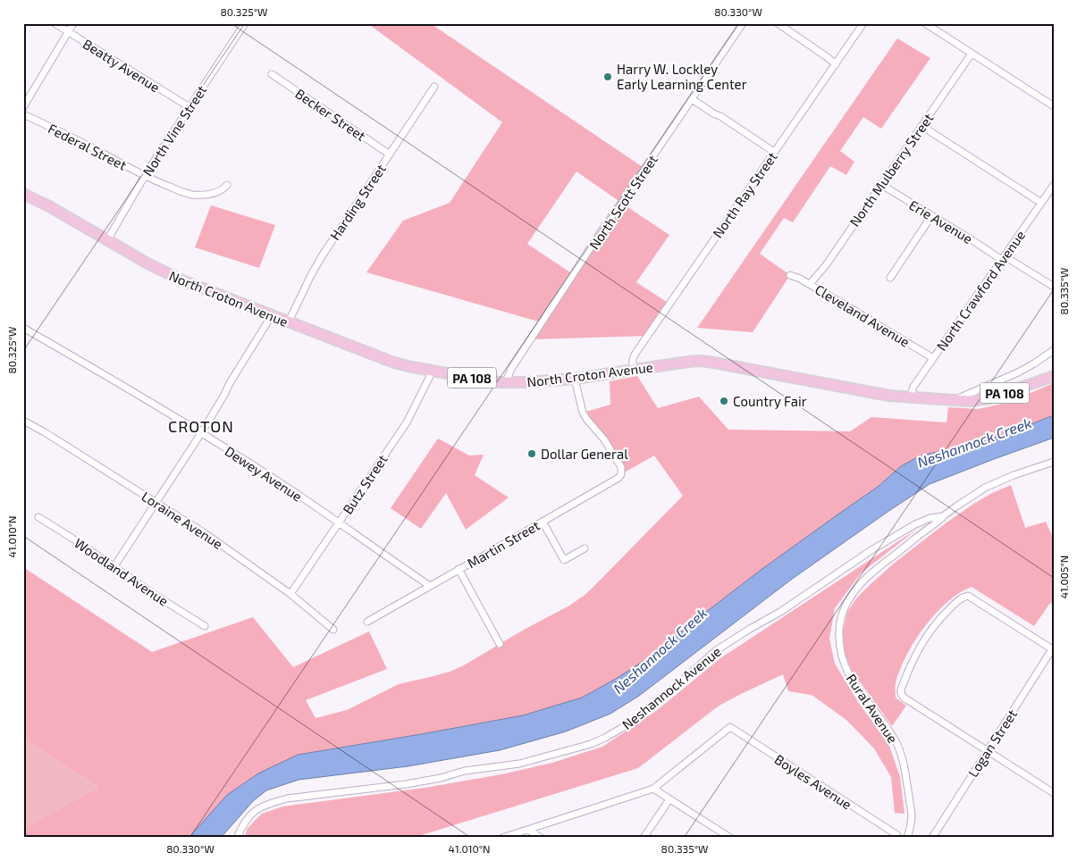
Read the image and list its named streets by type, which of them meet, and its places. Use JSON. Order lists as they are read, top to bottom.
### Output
{
  "streets": {
    "main road": ["North Croton Avenue", "PA 108"],
    "street": [
      "Beatty Avenue",
      "Becker Street",
      "North Vine Street",
      "Federal Street",
      "North Mulberry Street",
      "North Ray Street",
      "Harding Street",
      "North Scott Street",
      "Erie Avenue",
      "North Crawford Avenue",
      "Cleveland Avenue",
      "Dewey Avenue",
      "Butz Street",
      "Loraine Avenue",
      "Martin Street",
      "Woodland Avenue",
      "Neshannock Avenue",
      "Rural Avenue",
      "Logan Street",
      "Boyles Avenue"
    ]
  },
  "crossings": [
    ["Beatty Avenue", "North Vine Street"],
    ["Becker Street", "Harding Street"],
    ["North Vine Street", "Federal Street"],
    ["North Vine Street", "North Croton Avenue"],
    ["North Mulberry Street", "Erie Avenue"],
    ["North Mulberry Street", "Cleveland Avenue"],
    ["North Ray Street", "North Croton Avenue"],
    ["Harding Street", "North Croton Avenue"],
    ["North Scott Street", "North Croton Avenue"],
    ["Erie Avenue", "North Crawford Avenue"],
    ["North Crawford Avenue", "North Croton Avenue"],
    ["North Crawford Avenue", "Cleveland Avenue"],
    ["North Croton Avenue", "Butz Street"],
    ["North Croton Avenue", "Martin Street"],
    ["Dewey Avenue", "Butz Street"],
    ["Dewey Avenue", "Martin Street"],
    ["Butz Street", "Loraine Avenue"],
    ["Neshannock Avenue", "Rural Avenue"]
  ],
  "districts": ["CROTON"],
  "water": ["Neshannock Creek"],
  "places": ["Harry W. Lockley Early Learning Center", "Country Fair", "Dollar General"],
  "coordinates": [
    "80.325°W",
    "80.330°W",
    "80.335°W",
    "41.010°N",
    "41.005°N"
  ]
}
